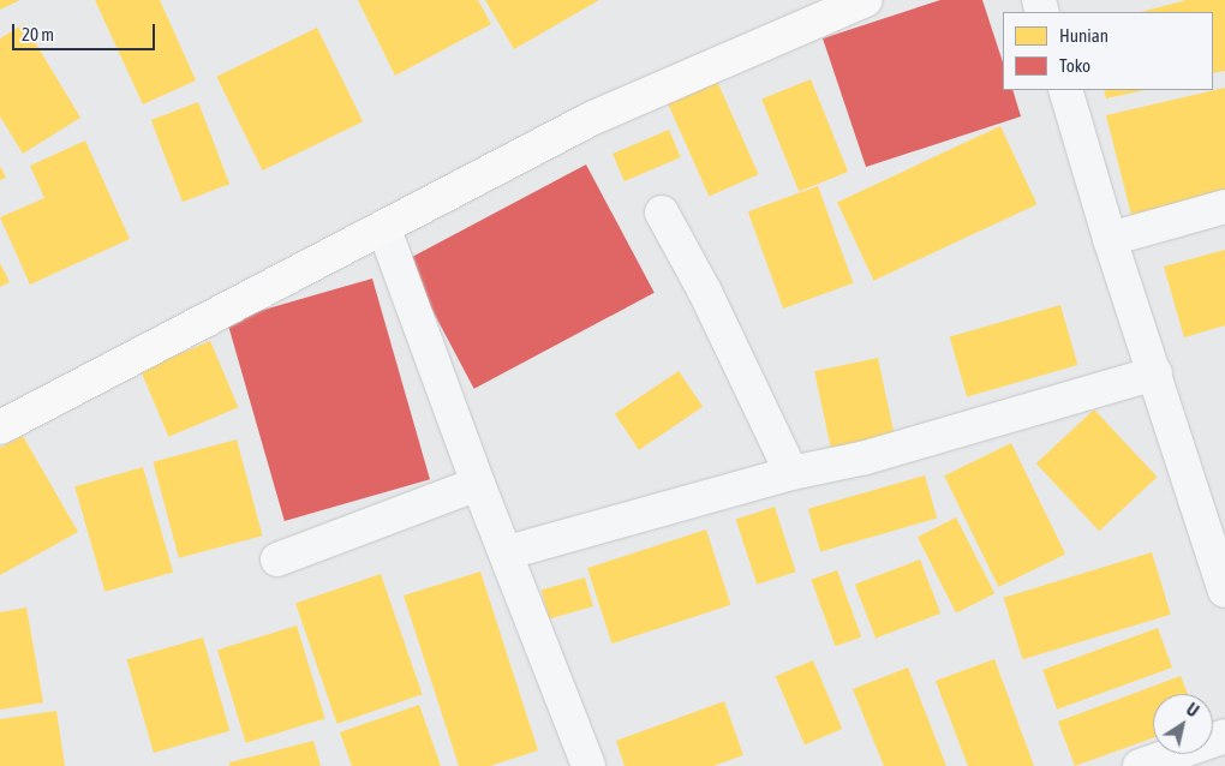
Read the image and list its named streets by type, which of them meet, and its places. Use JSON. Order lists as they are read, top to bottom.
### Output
{
  "legend": ["Hunian", "Toko"],
  "scale_bar": "20 m",
  "north": "top right"
}
